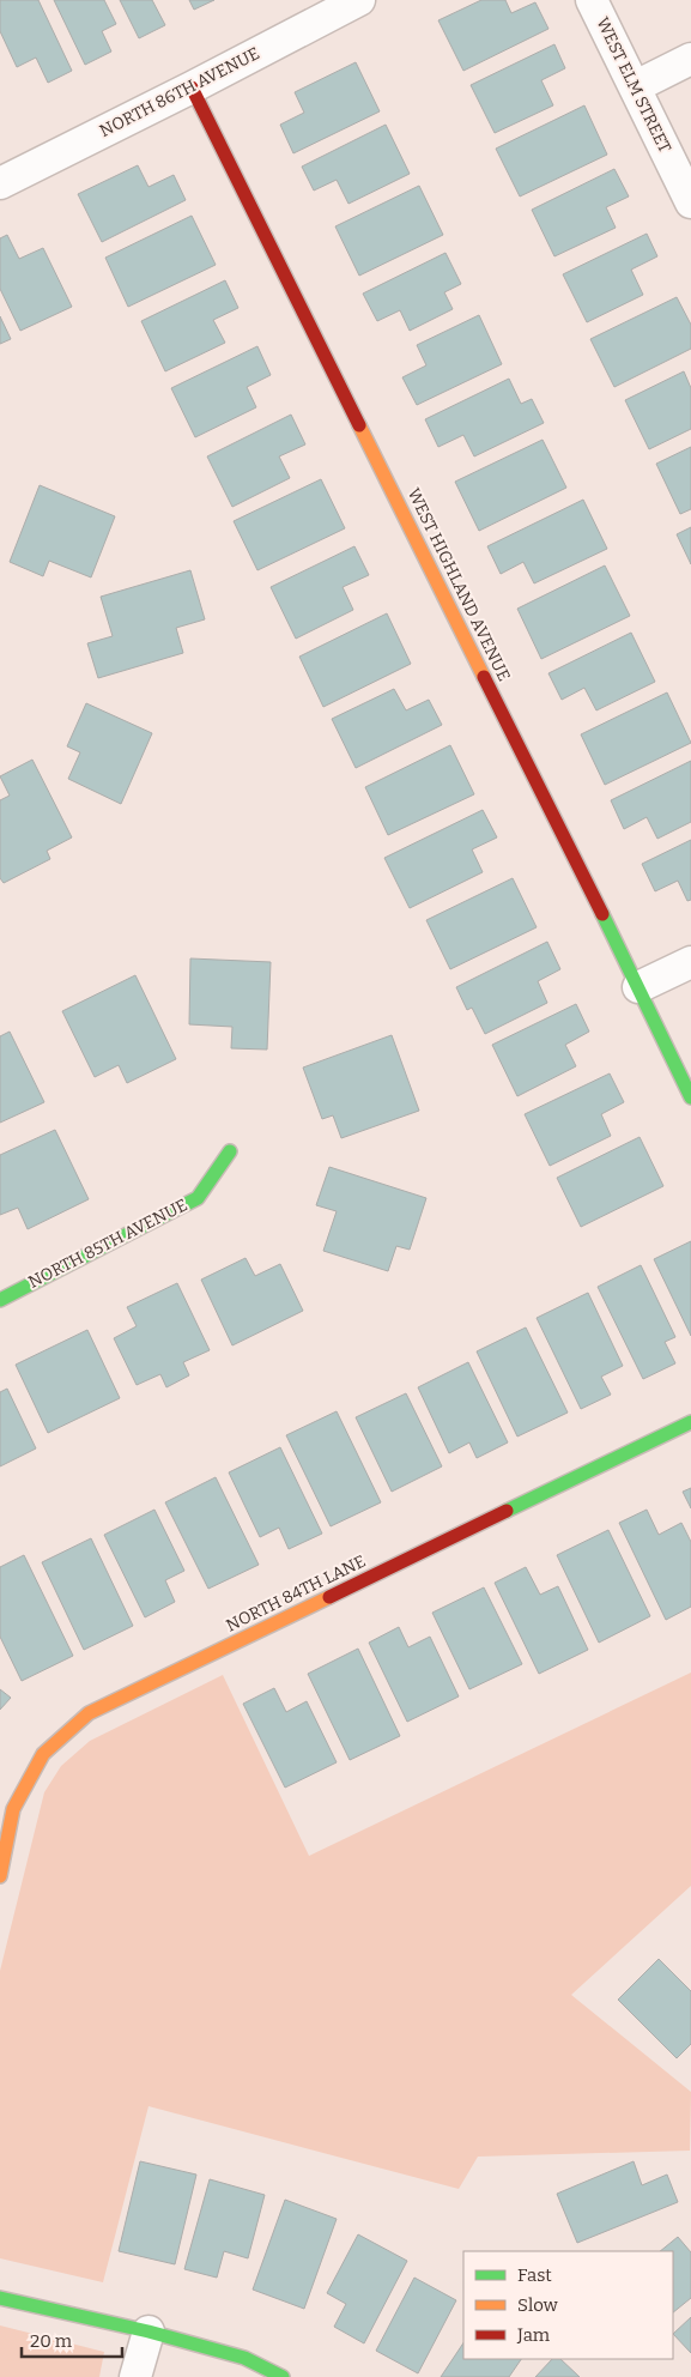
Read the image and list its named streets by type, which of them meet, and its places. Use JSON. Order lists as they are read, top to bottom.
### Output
{
  "streets": {
    "street": [
      "WEST ELM STREET",
      "NORTH 86TH AVENUE",
      "WEST HIGHLAND AVENUE",
      "NORTH 85TH AVENUE",
      "NORTH 84TH LANE"
    ]
  },
  "crossings": [
    ["NORTH 86TH AVENUE", "WEST HIGHLAND AVENUE"]
  ],
  "legend": ["Fast", "Slow", "Jam"],
  "scale_bar": "20 m"
}
